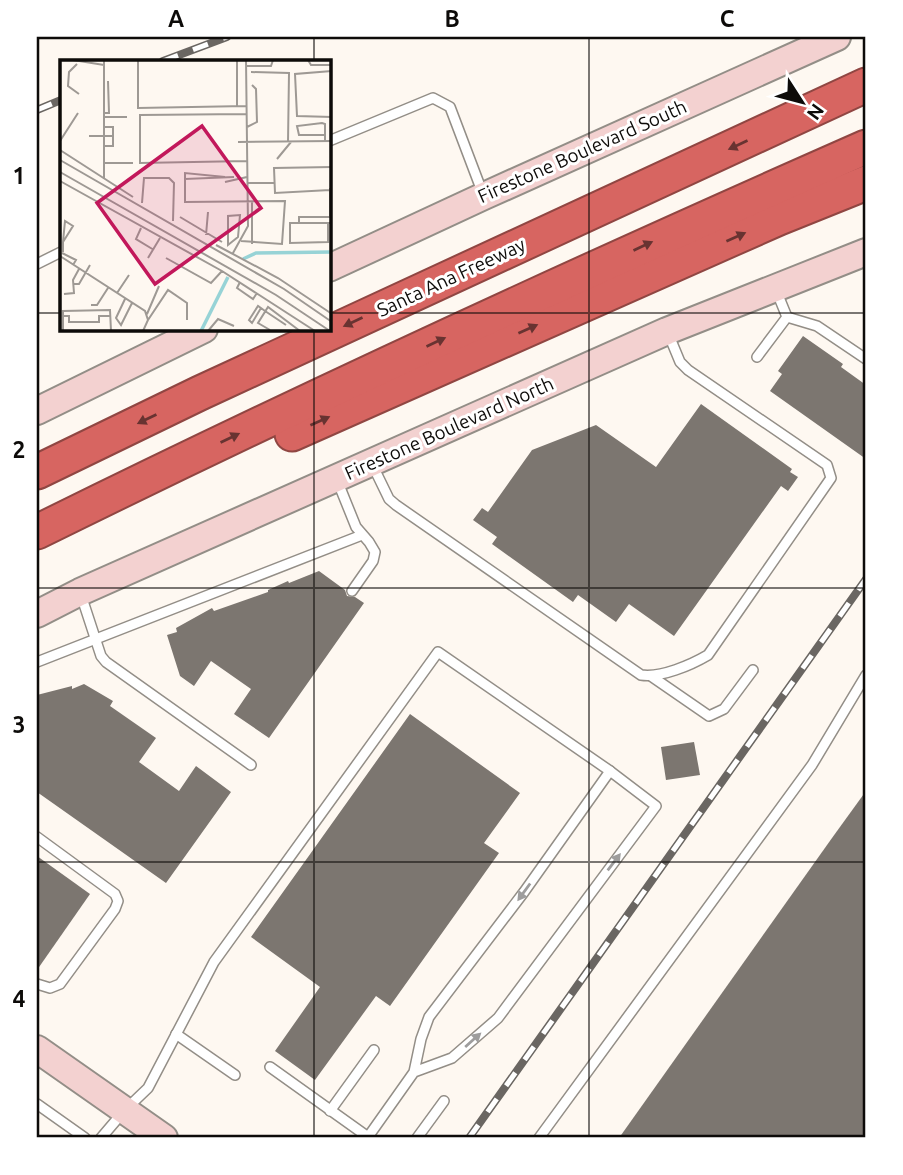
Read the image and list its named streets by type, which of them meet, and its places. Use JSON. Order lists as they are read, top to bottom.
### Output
{
  "streets": {
    "highway": ["Santa Ana Freeway"],
    "street": ["Firestone Boulevard South", "Firestone Boulevard North"]
  },
  "north": "bottom right",
  "grid": {
    "columns": ["A", "B", "C"],
    "rows": [
      "1",
      "2",
      "3",
      "4"
    ]
  }
}
